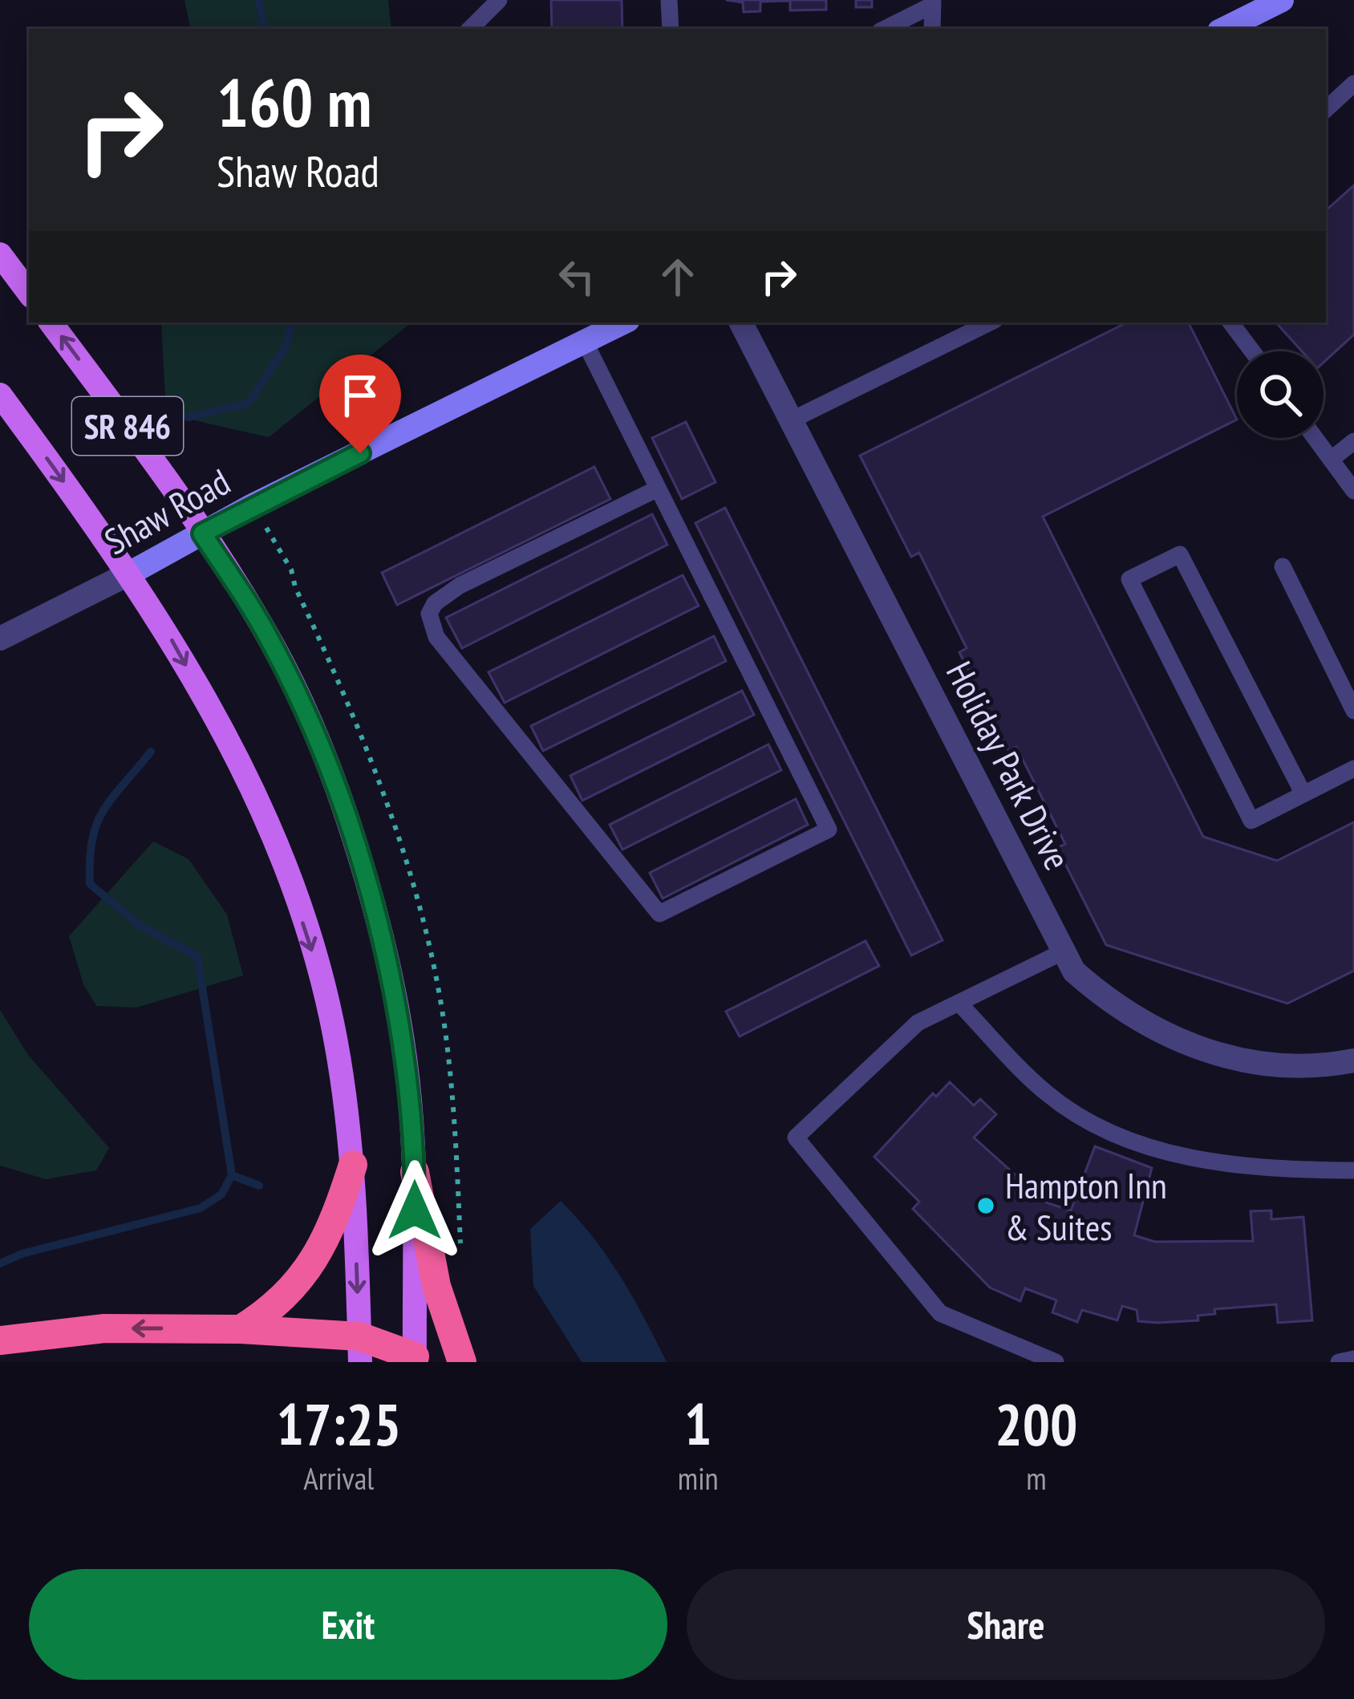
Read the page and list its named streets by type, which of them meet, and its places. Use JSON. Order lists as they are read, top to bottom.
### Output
{
  "streets": {
    "main road": ["SR 846", "Shaw Road"],
    "street": ["Holiday Park Drive"]
  },
  "crossings": [
    ["SR 846", "Shaw Road"]
  ],
  "places": ["Hampton Inn & Suites"],
  "page": {
    "turn": ["160 m", "Shaw Road"],
    "eta": [
      "17:25",
      "Arrival",
      "1",
      "min",
      "200",
      "m"
    ],
    "buttons": ["Exit", "Share"]
  }
}
